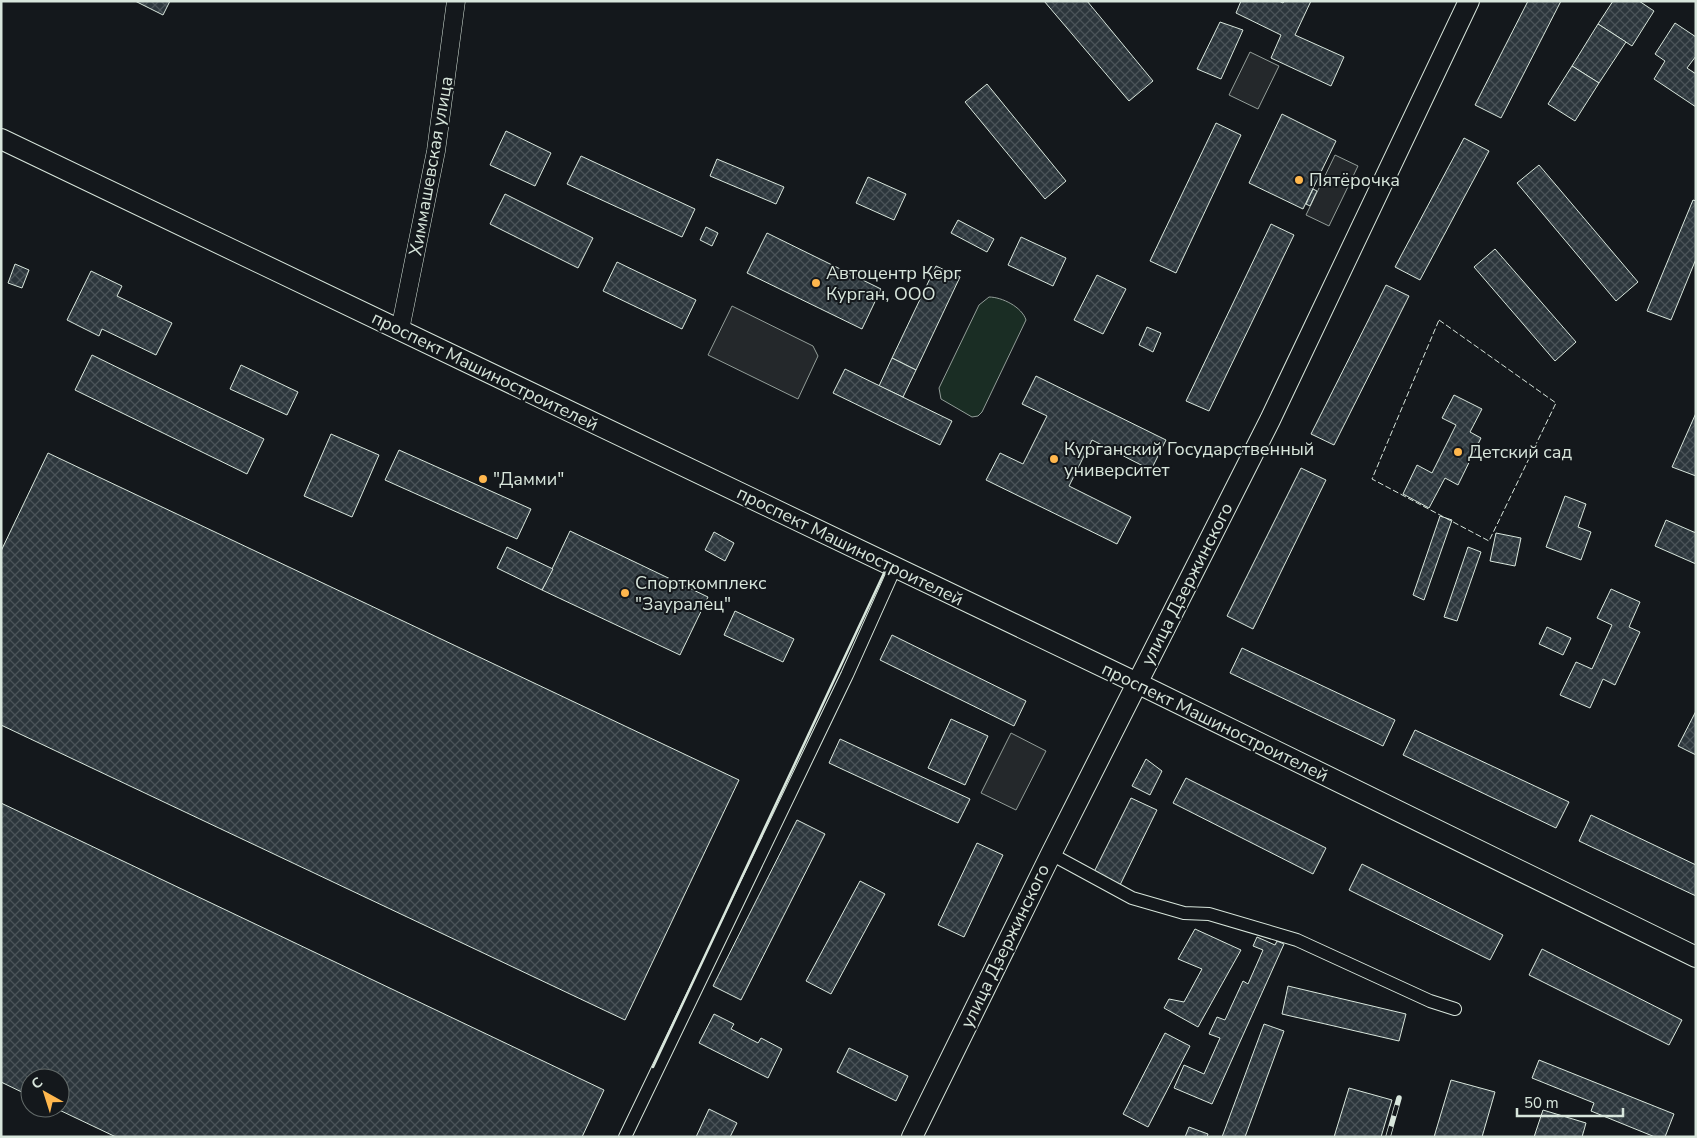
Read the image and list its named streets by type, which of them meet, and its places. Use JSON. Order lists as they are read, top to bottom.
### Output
{
  "streets": {
    "main road": ["проспект Машиностроителей", "улица Дзержинского"],
    "street": ["Химмашевская улица"]
  },
  "crossings": [
    ["Химмашевская улица", "проспект Машиностроителей"],
    ["проспект Машиностроителей", "улица Дзержинского"]
  ],
  "places": [
    "Пятёрочка",
    "Автоцентр Керг Курган, ООО",
    "Детский сад",
    "Курганский Государственный университет",
    "\"Дамми\"",
    "Спорткомплекс \"Зауралец\""
  ],
  "scale_bar": "50 m",
  "north": "top left"
}
